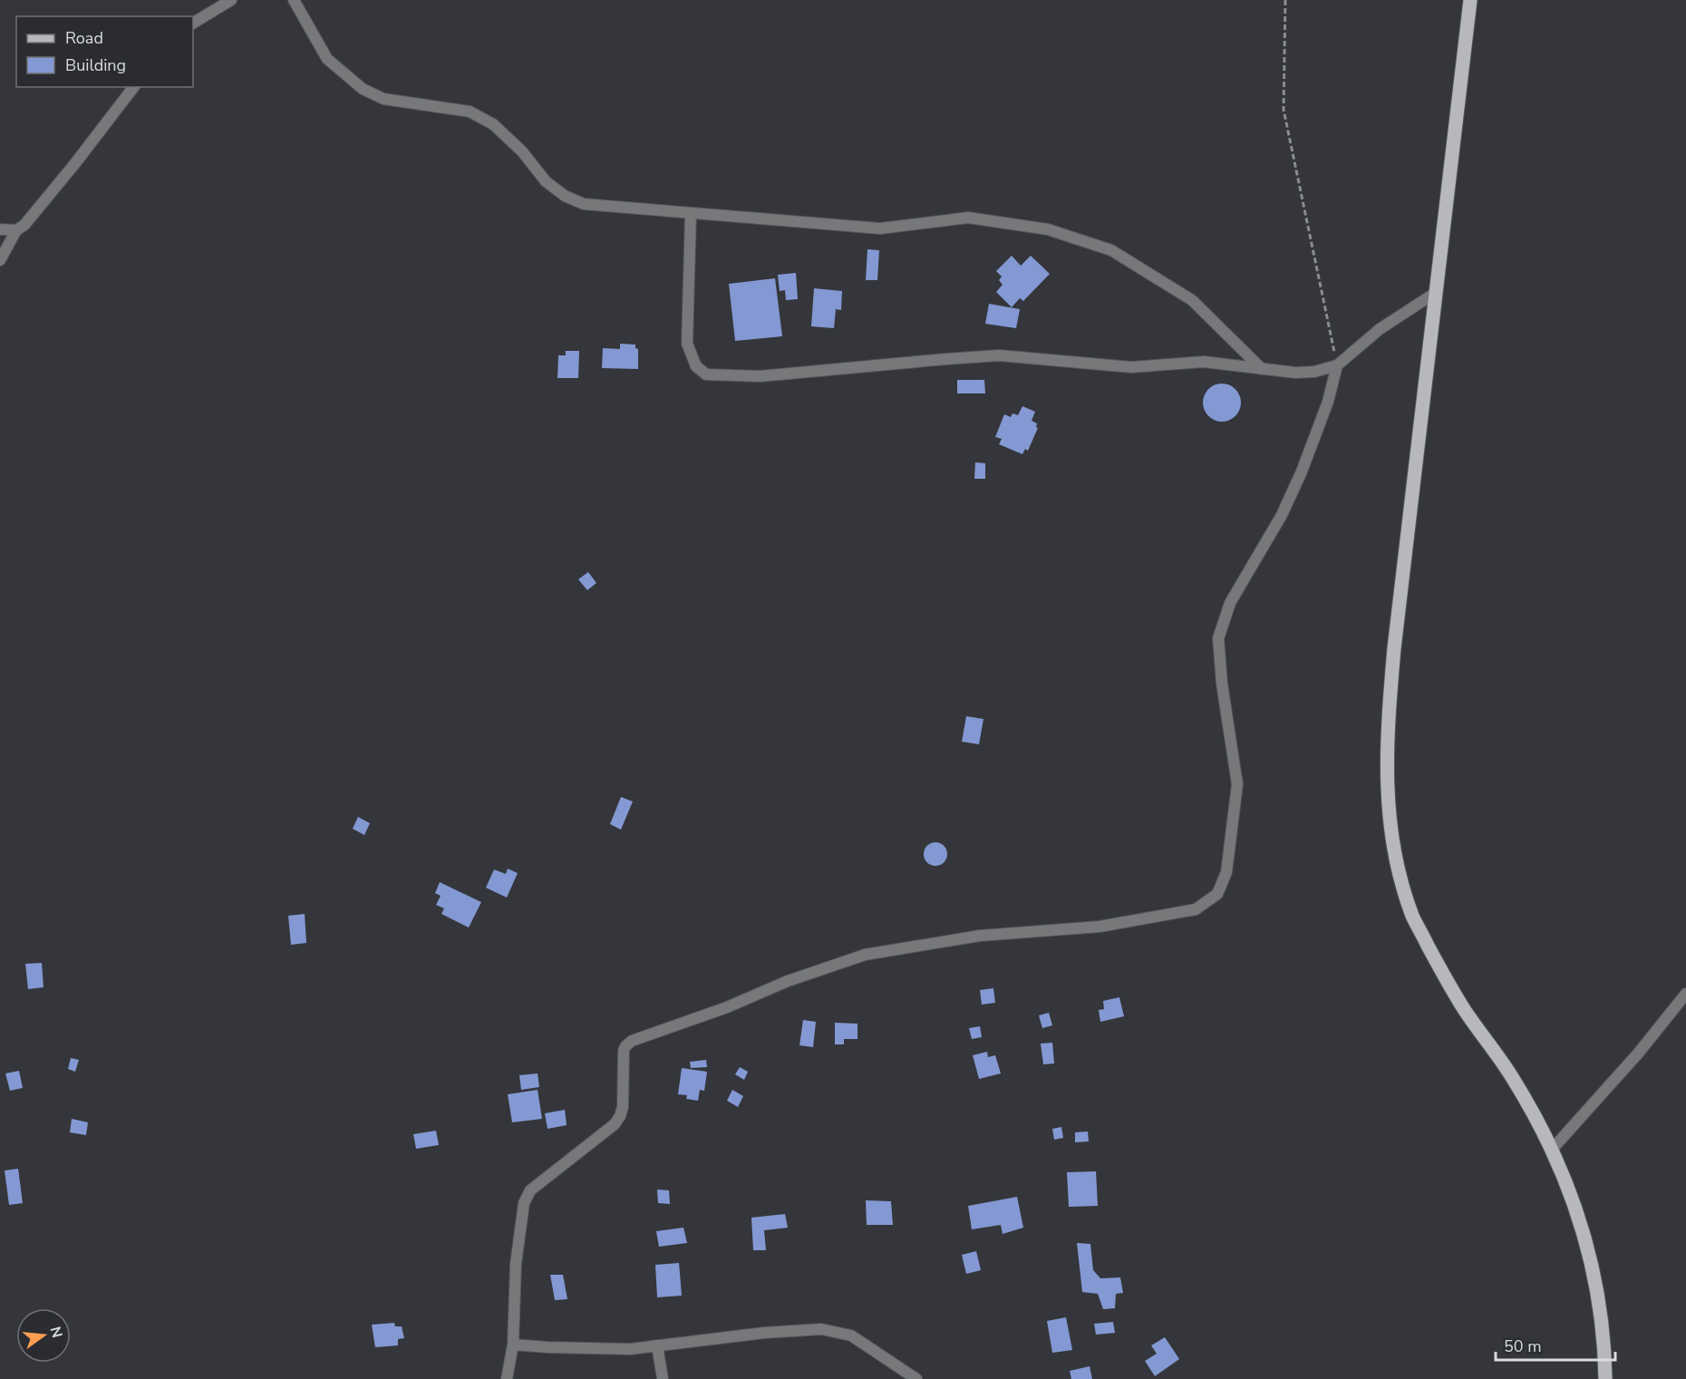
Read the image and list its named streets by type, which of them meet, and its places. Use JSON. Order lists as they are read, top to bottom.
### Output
{
  "legend": ["Road", "Building"],
  "scale_bar": "50 m",
  "north": "right"
}
